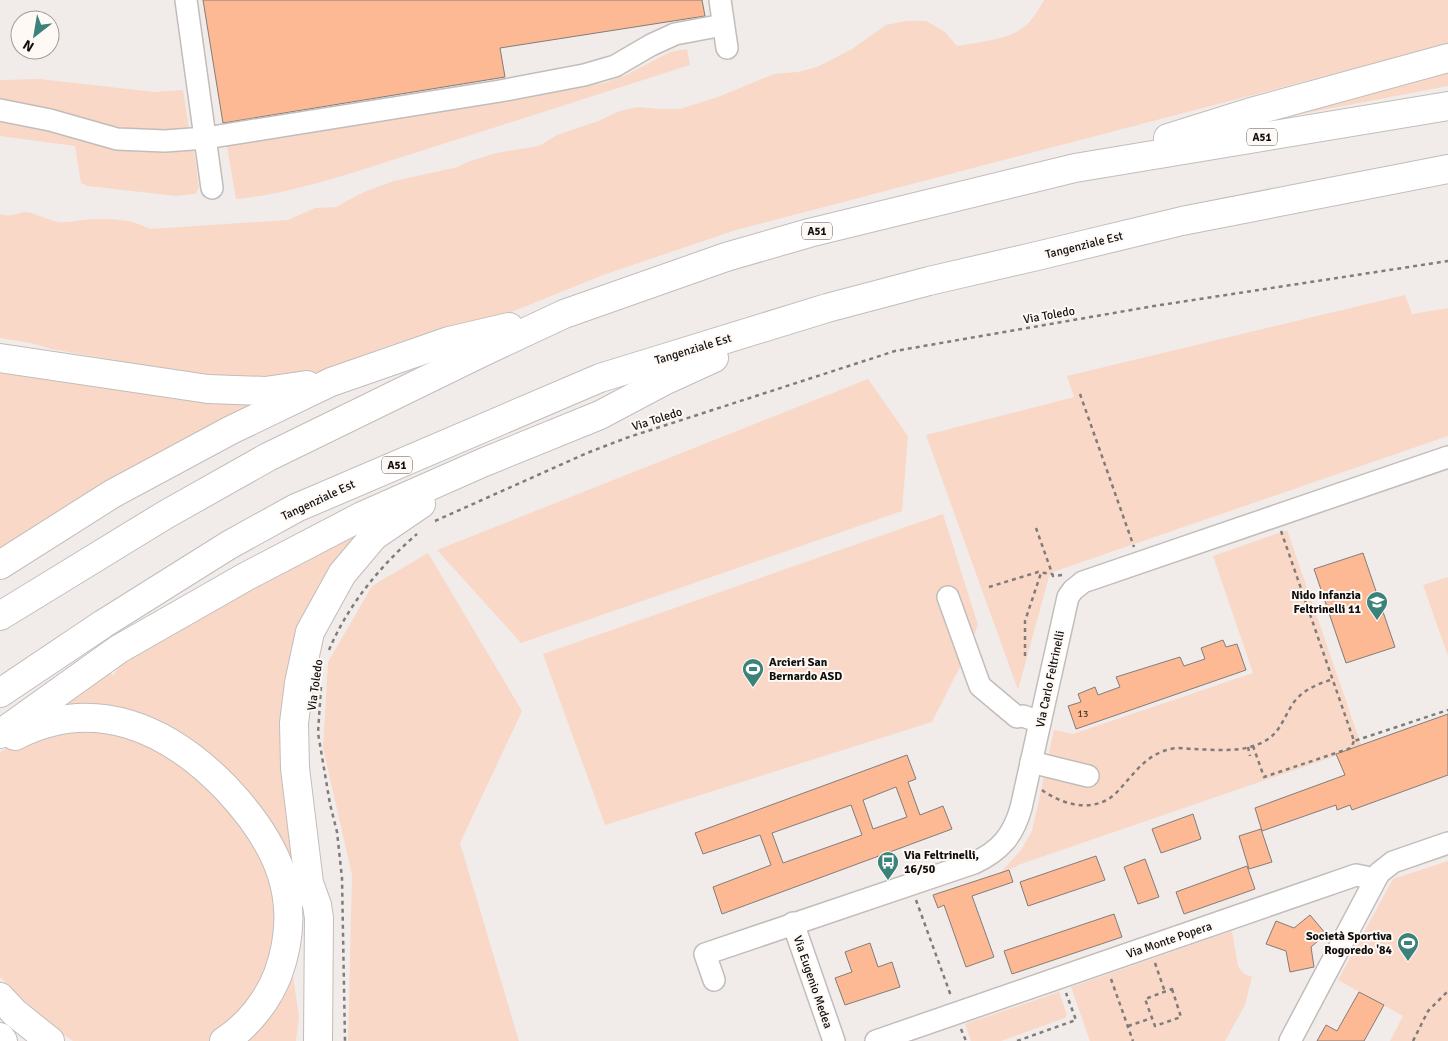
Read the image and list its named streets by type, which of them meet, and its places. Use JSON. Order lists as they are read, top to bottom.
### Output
{
  "streets": {
    "highway": ["A51", "Tangenziale Est"],
    "street": ["Via Carlo Feltrinelli", "Via Monte Popera", "Via Eugenio Medea"],
    "path": ["Via Toledo"]
  },
  "crossings": [
    ["Via Carlo Feltrinelli", "Via Eugenio Medea"]
  ],
  "places": {
    "school or university": ["Nido Infanzia Feltrinelli 11"],
    "sports": ["Arcieri San Bernardo ASD", "Società Sportiva Rogoredo '84"],
    "bus stop": ["Via Feltrinelli, 16/50"]
  },
  "house_numbers": ["13"],
  "north": "bottom left"
}
